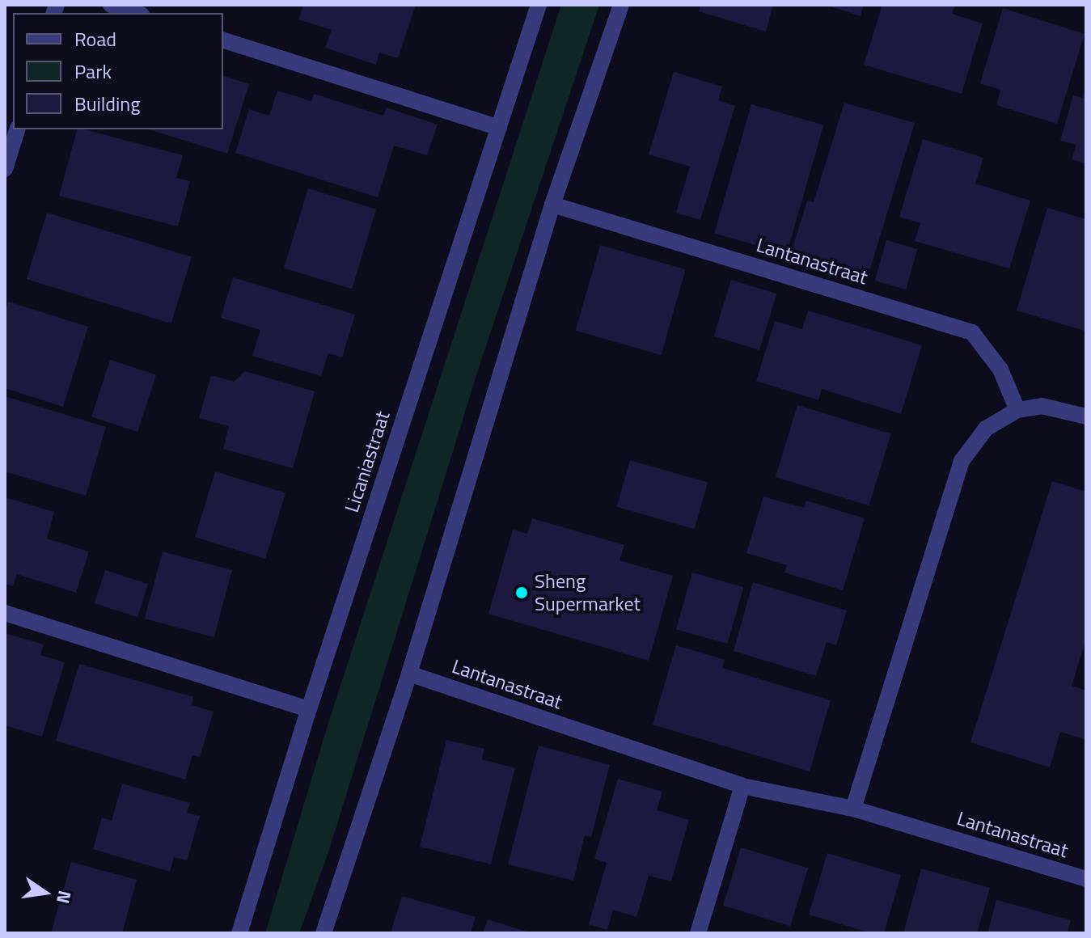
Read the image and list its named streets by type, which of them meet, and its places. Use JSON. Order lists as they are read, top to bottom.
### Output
{
  "streets": {
    "street": ["Lantanastraat", "Licaniastraat"]
  },
  "places": ["Sheng Supermarket"],
  "legend": ["Road", "Park", "Building"],
  "north": "right"
}
